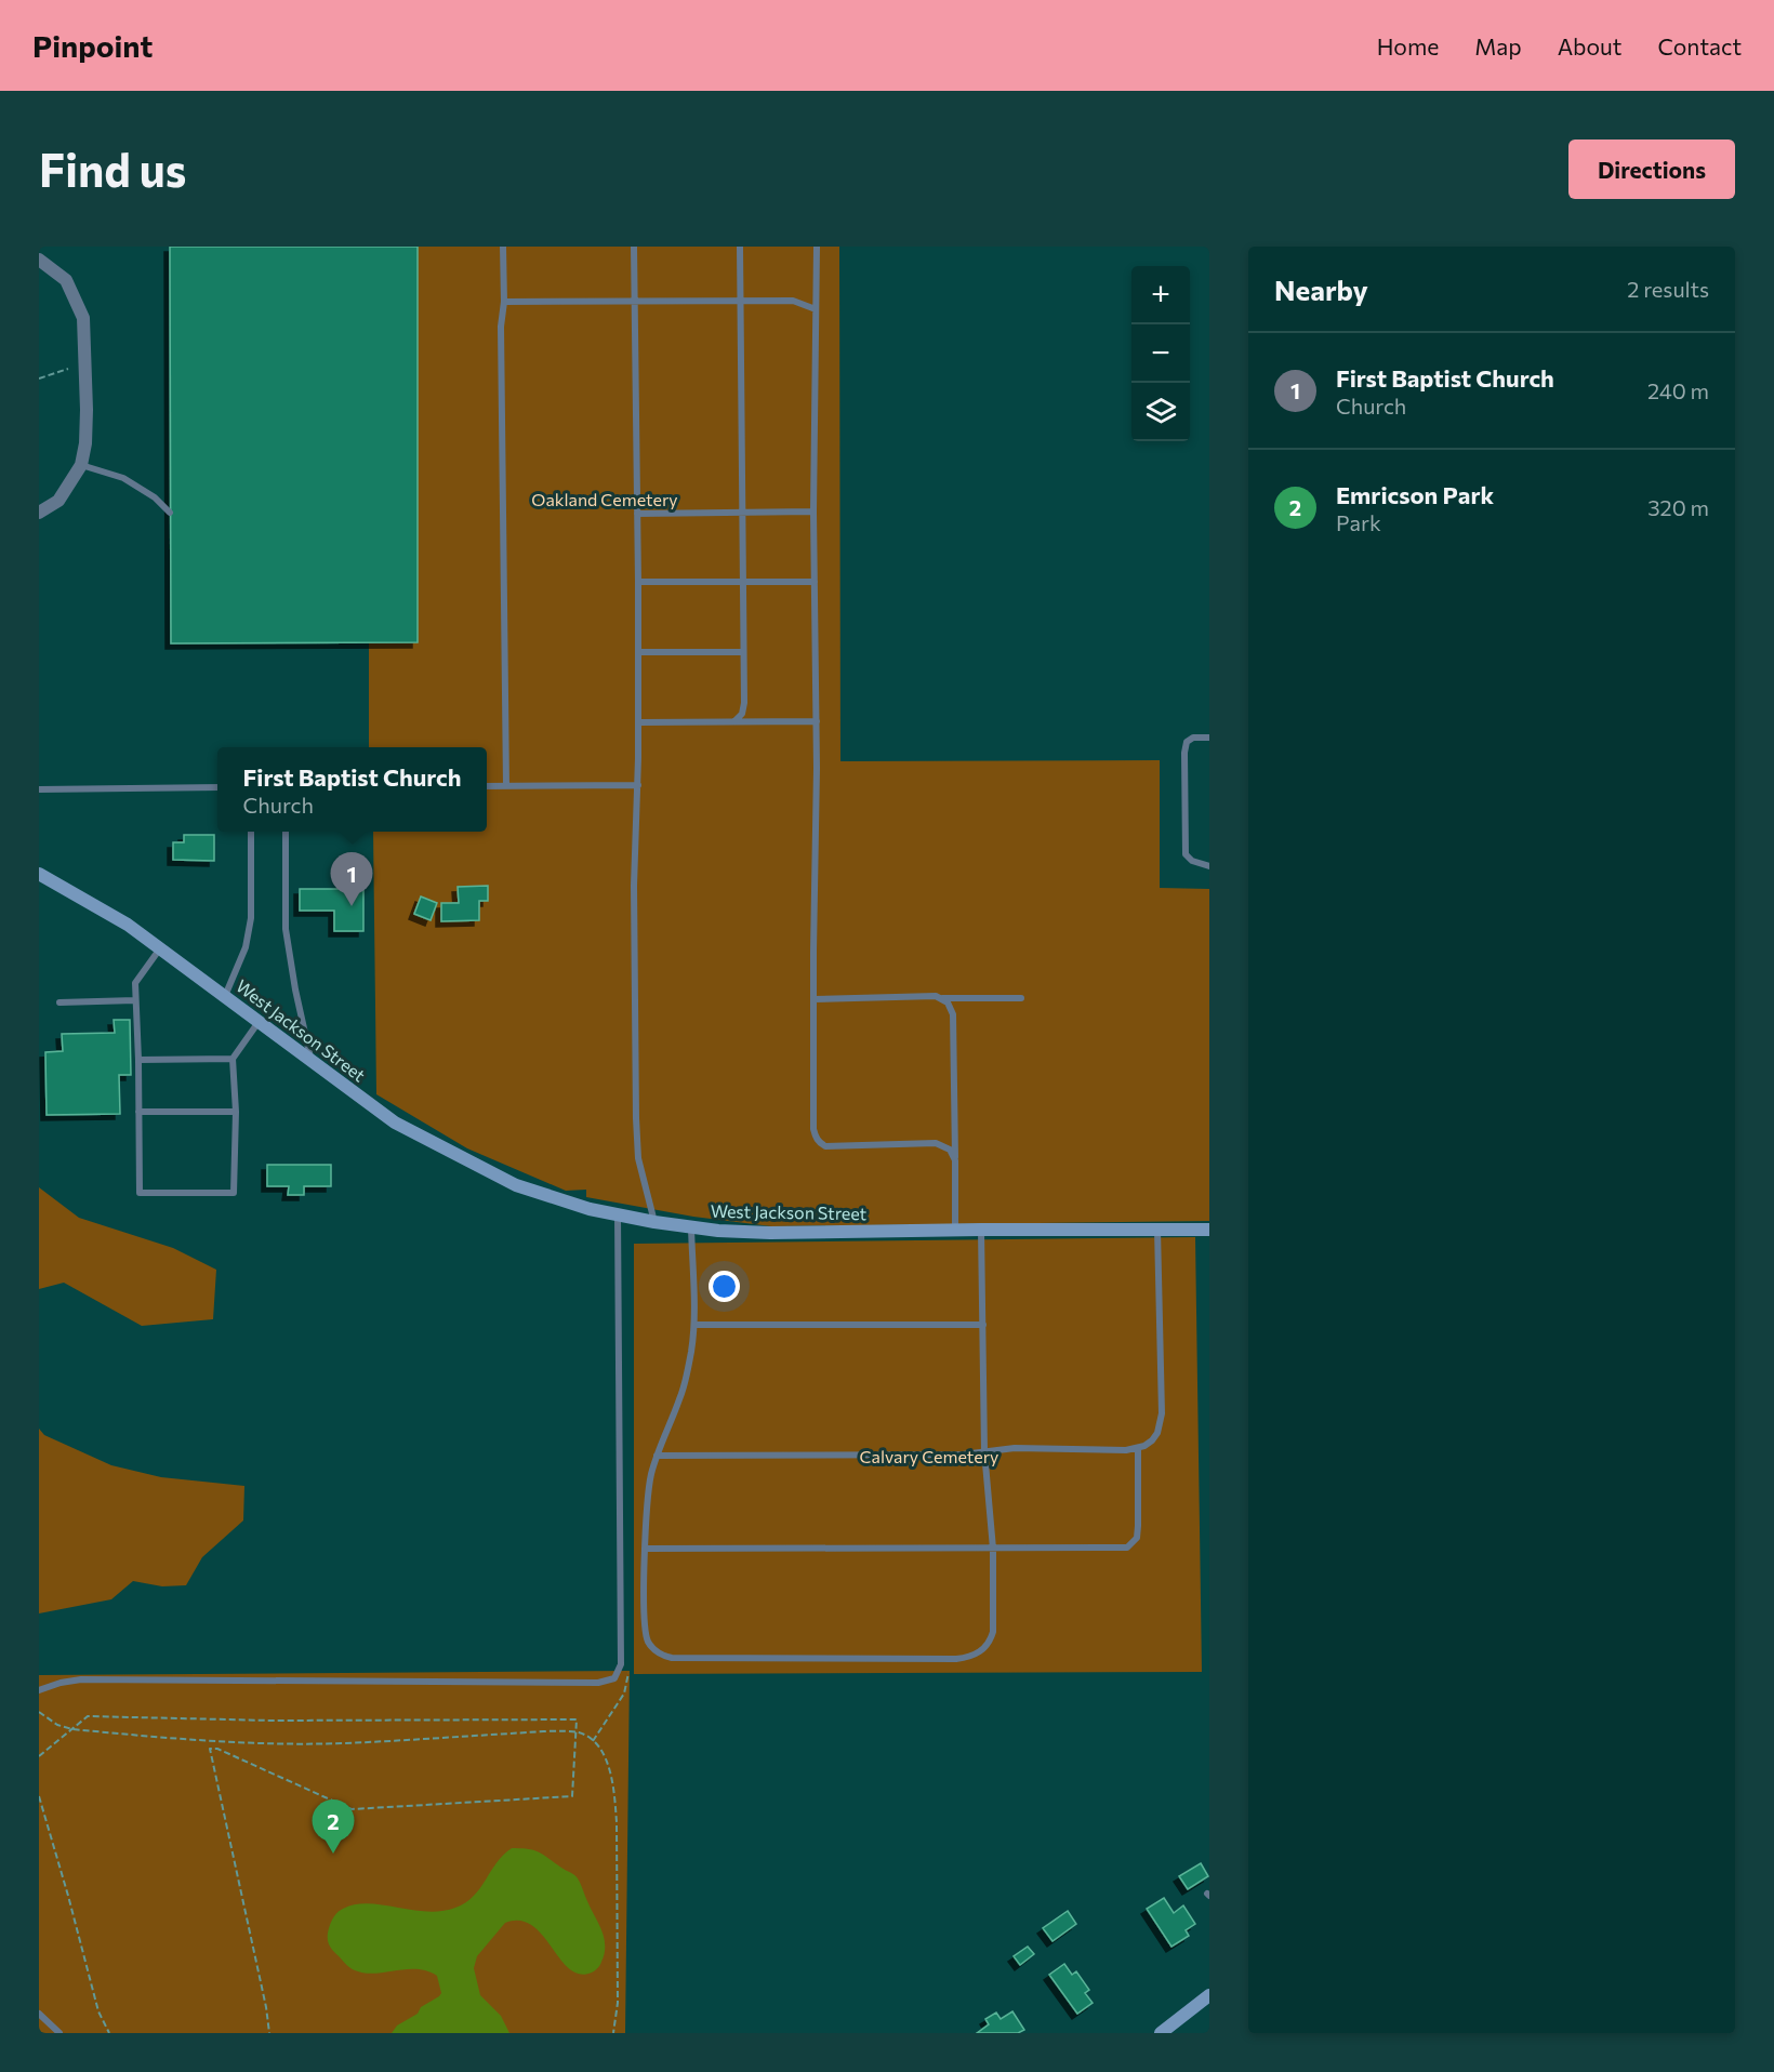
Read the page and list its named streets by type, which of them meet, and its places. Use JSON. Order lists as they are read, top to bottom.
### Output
{
  "streets": {
    "street": ["West Jackson Street"]
  },
  "parks": ["Oakland Cemetery", "Calvary Cemetery"],
  "page": {
    "header": "Pinpoint",
    "nav": [
      "Home",
      "Map",
      "About",
      "Contact"
    ],
    "buttons": "Directions",
    "title": "Find us",
    "heading": ["Nearby", "2 results"],
    "map_buttons": ["+", "−"],
    "list": [
      {
        "mark": "1",
        "name": "First Baptist Church",
        "note": "Church",
        "value": "240 m"
      },
      {
        "mark": "2",
        "name": "Emricson Park",
        "note": "Park",
        "value": "320 m"
      }
    ],
    "popup": ["First Baptist Church", "Church"],
    "pins": ["1", "2"]
  }
}
